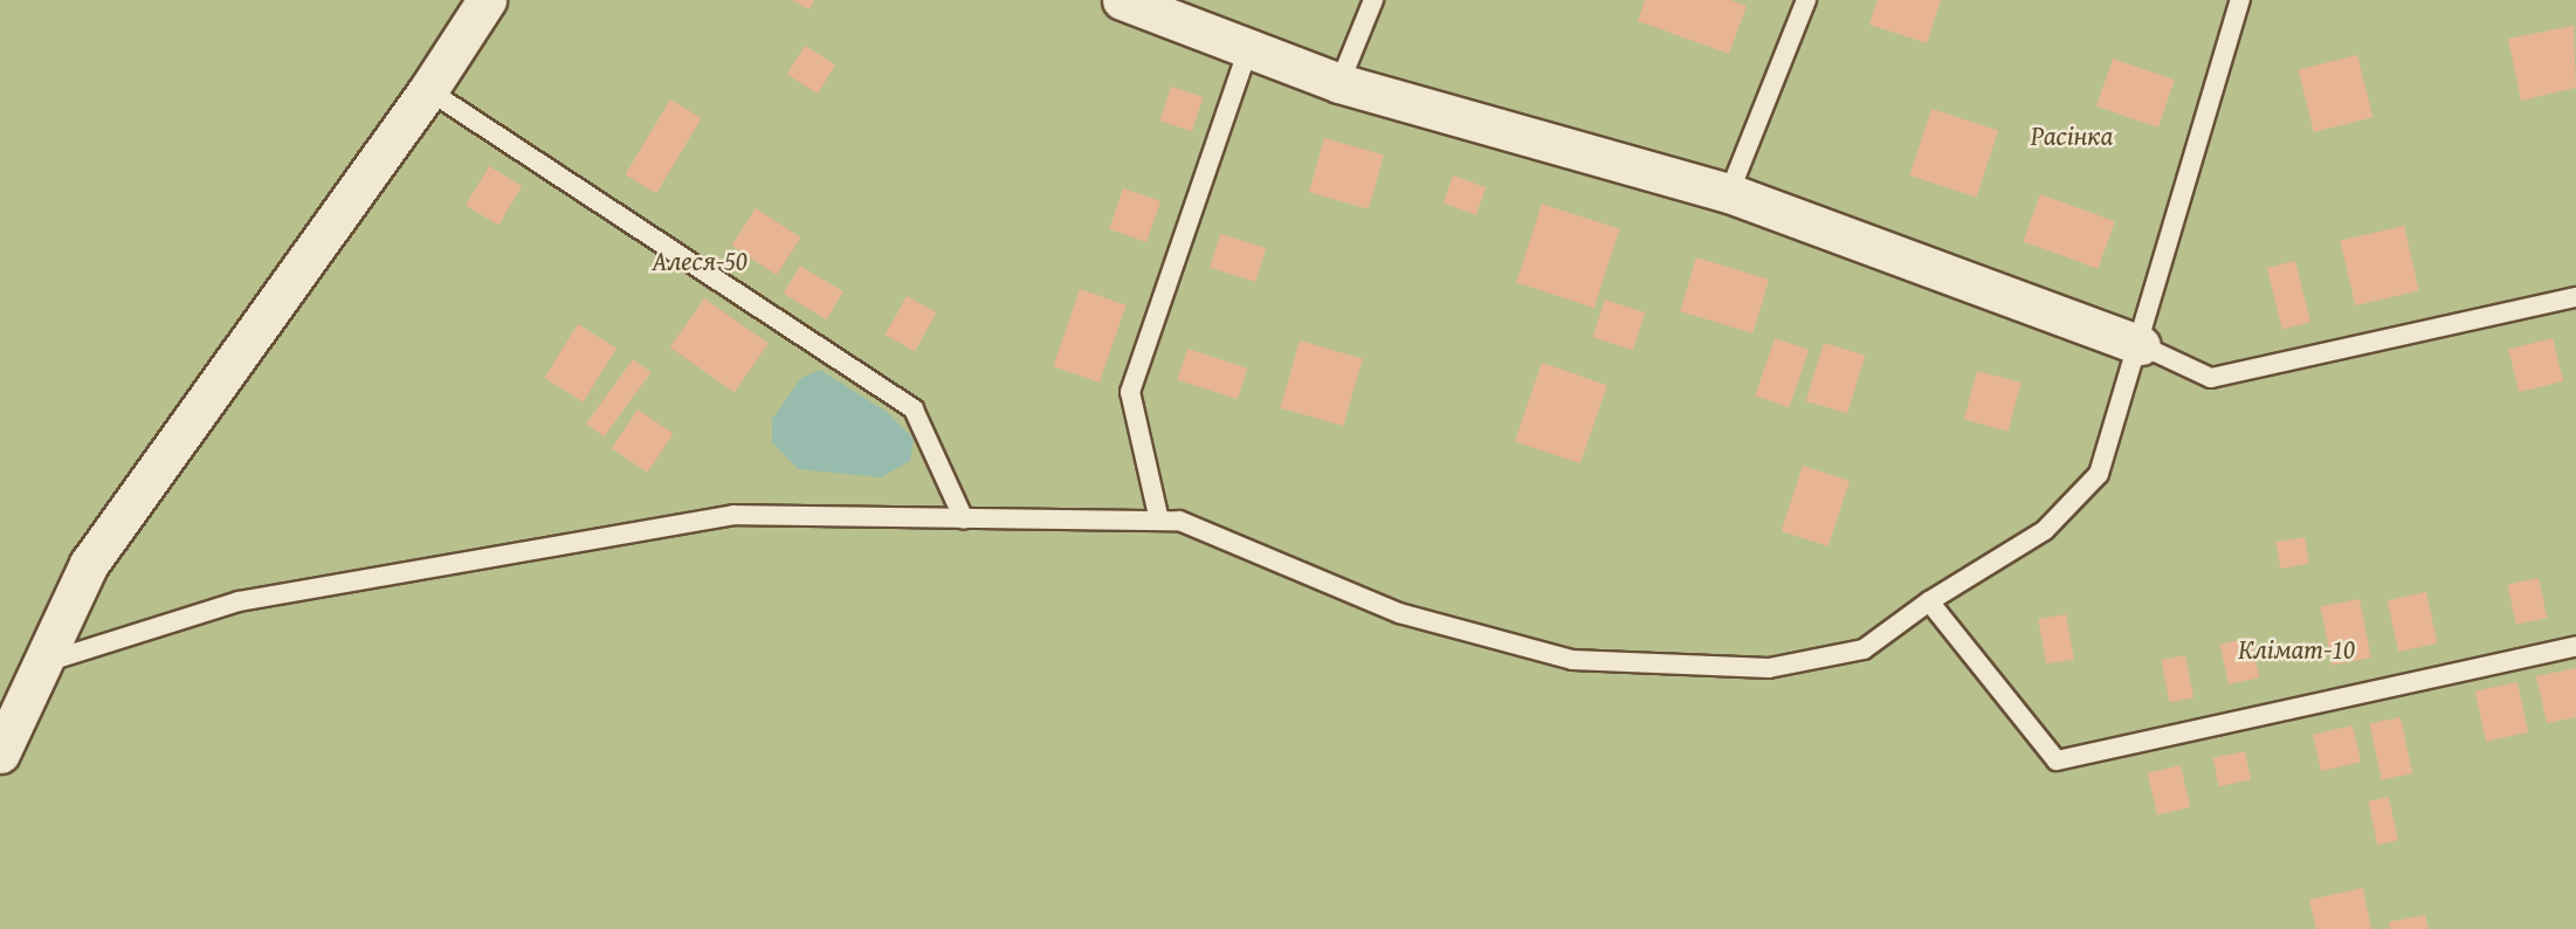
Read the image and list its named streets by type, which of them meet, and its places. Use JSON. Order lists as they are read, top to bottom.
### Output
{
  "parks": ["Расінка", "Алеся-50", "Клімат-10"]
}
